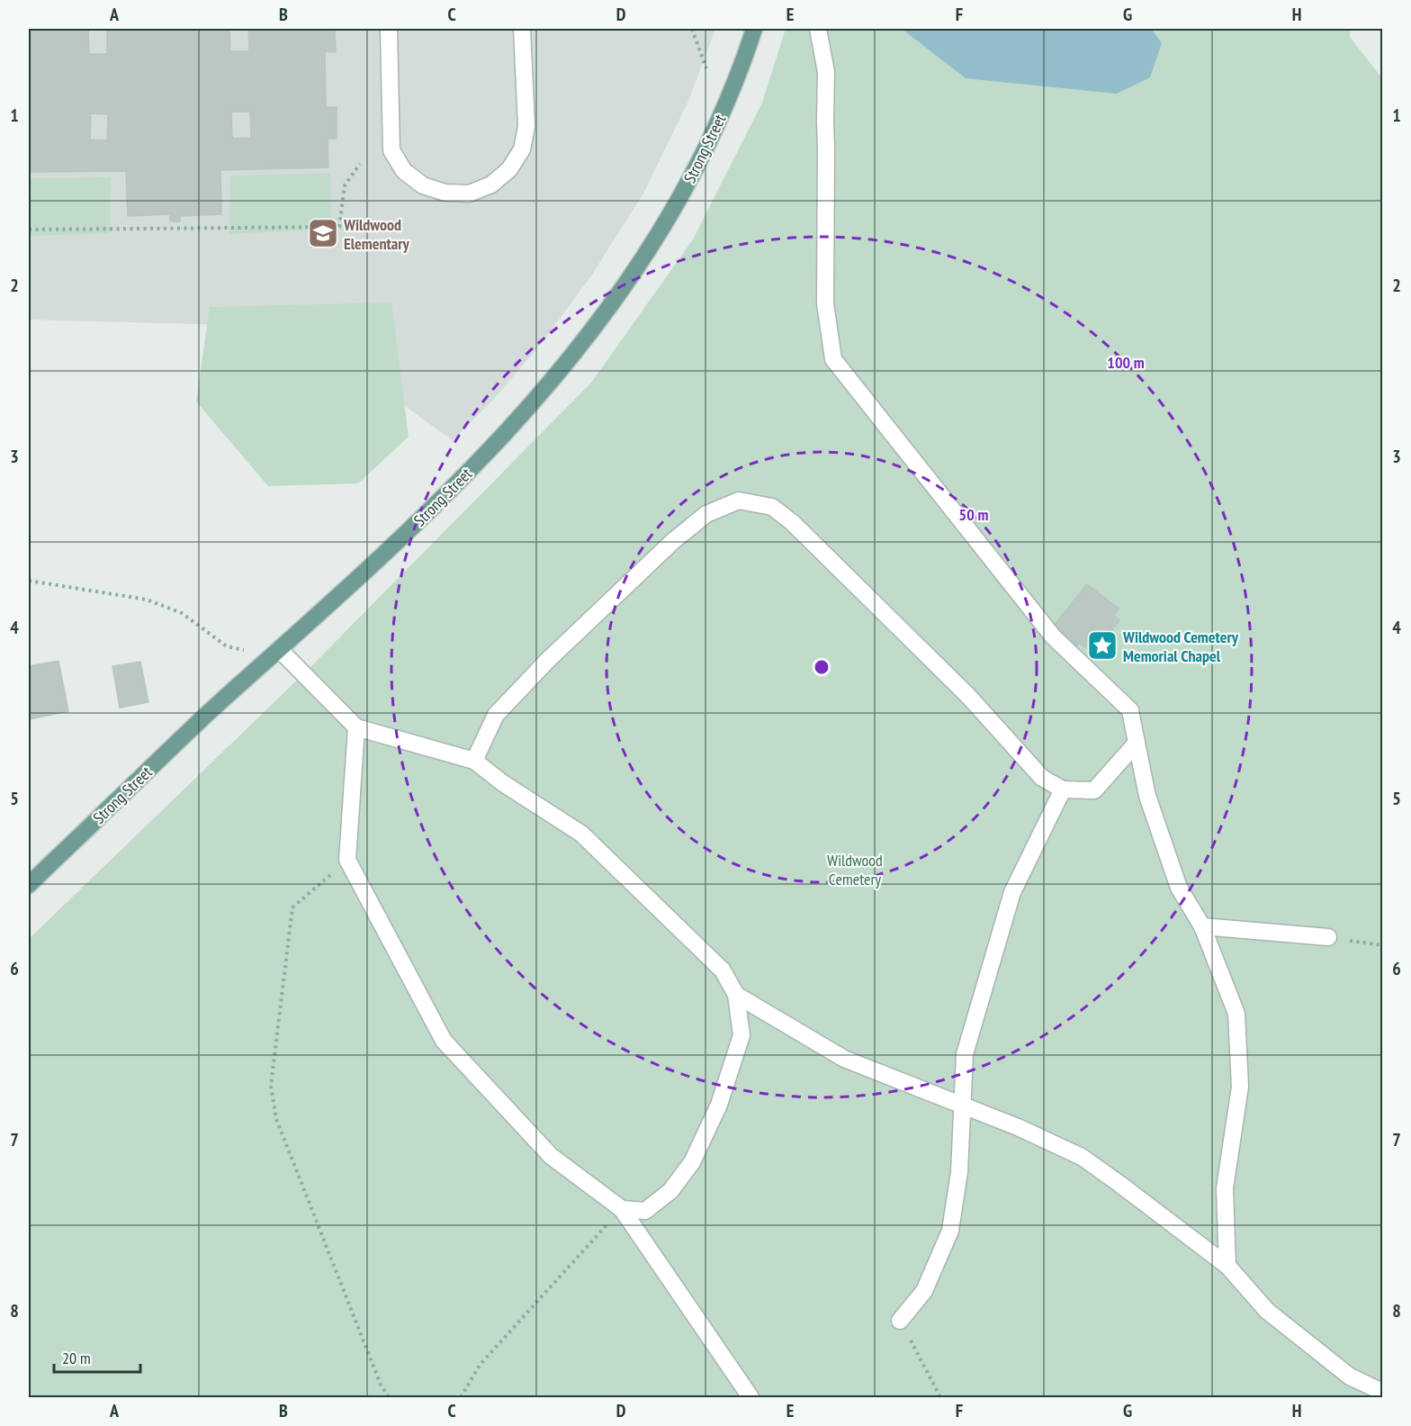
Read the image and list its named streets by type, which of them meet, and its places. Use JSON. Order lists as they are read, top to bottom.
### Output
{
  "streets": {
    "main road": ["Strong Street"]
  },
  "parks": ["Wildwood Cemetery"],
  "places": {
    "school or university": ["Wildwood Elementary"],
    "place": ["Wildwood Cemetery Memorial Chapel"]
  },
  "scale_bar": "20 m",
  "grid": {
    "columns": [
      "A",
      "B",
      "C",
      "D",
      "E",
      "F",
      "G",
      "H"
    ],
    "rows": [
      "1",
      "2",
      "3",
      "4",
      "5",
      "6",
      "7",
      "8"
    ]
  },
  "rings": ["100 m", "50 m"]
}
